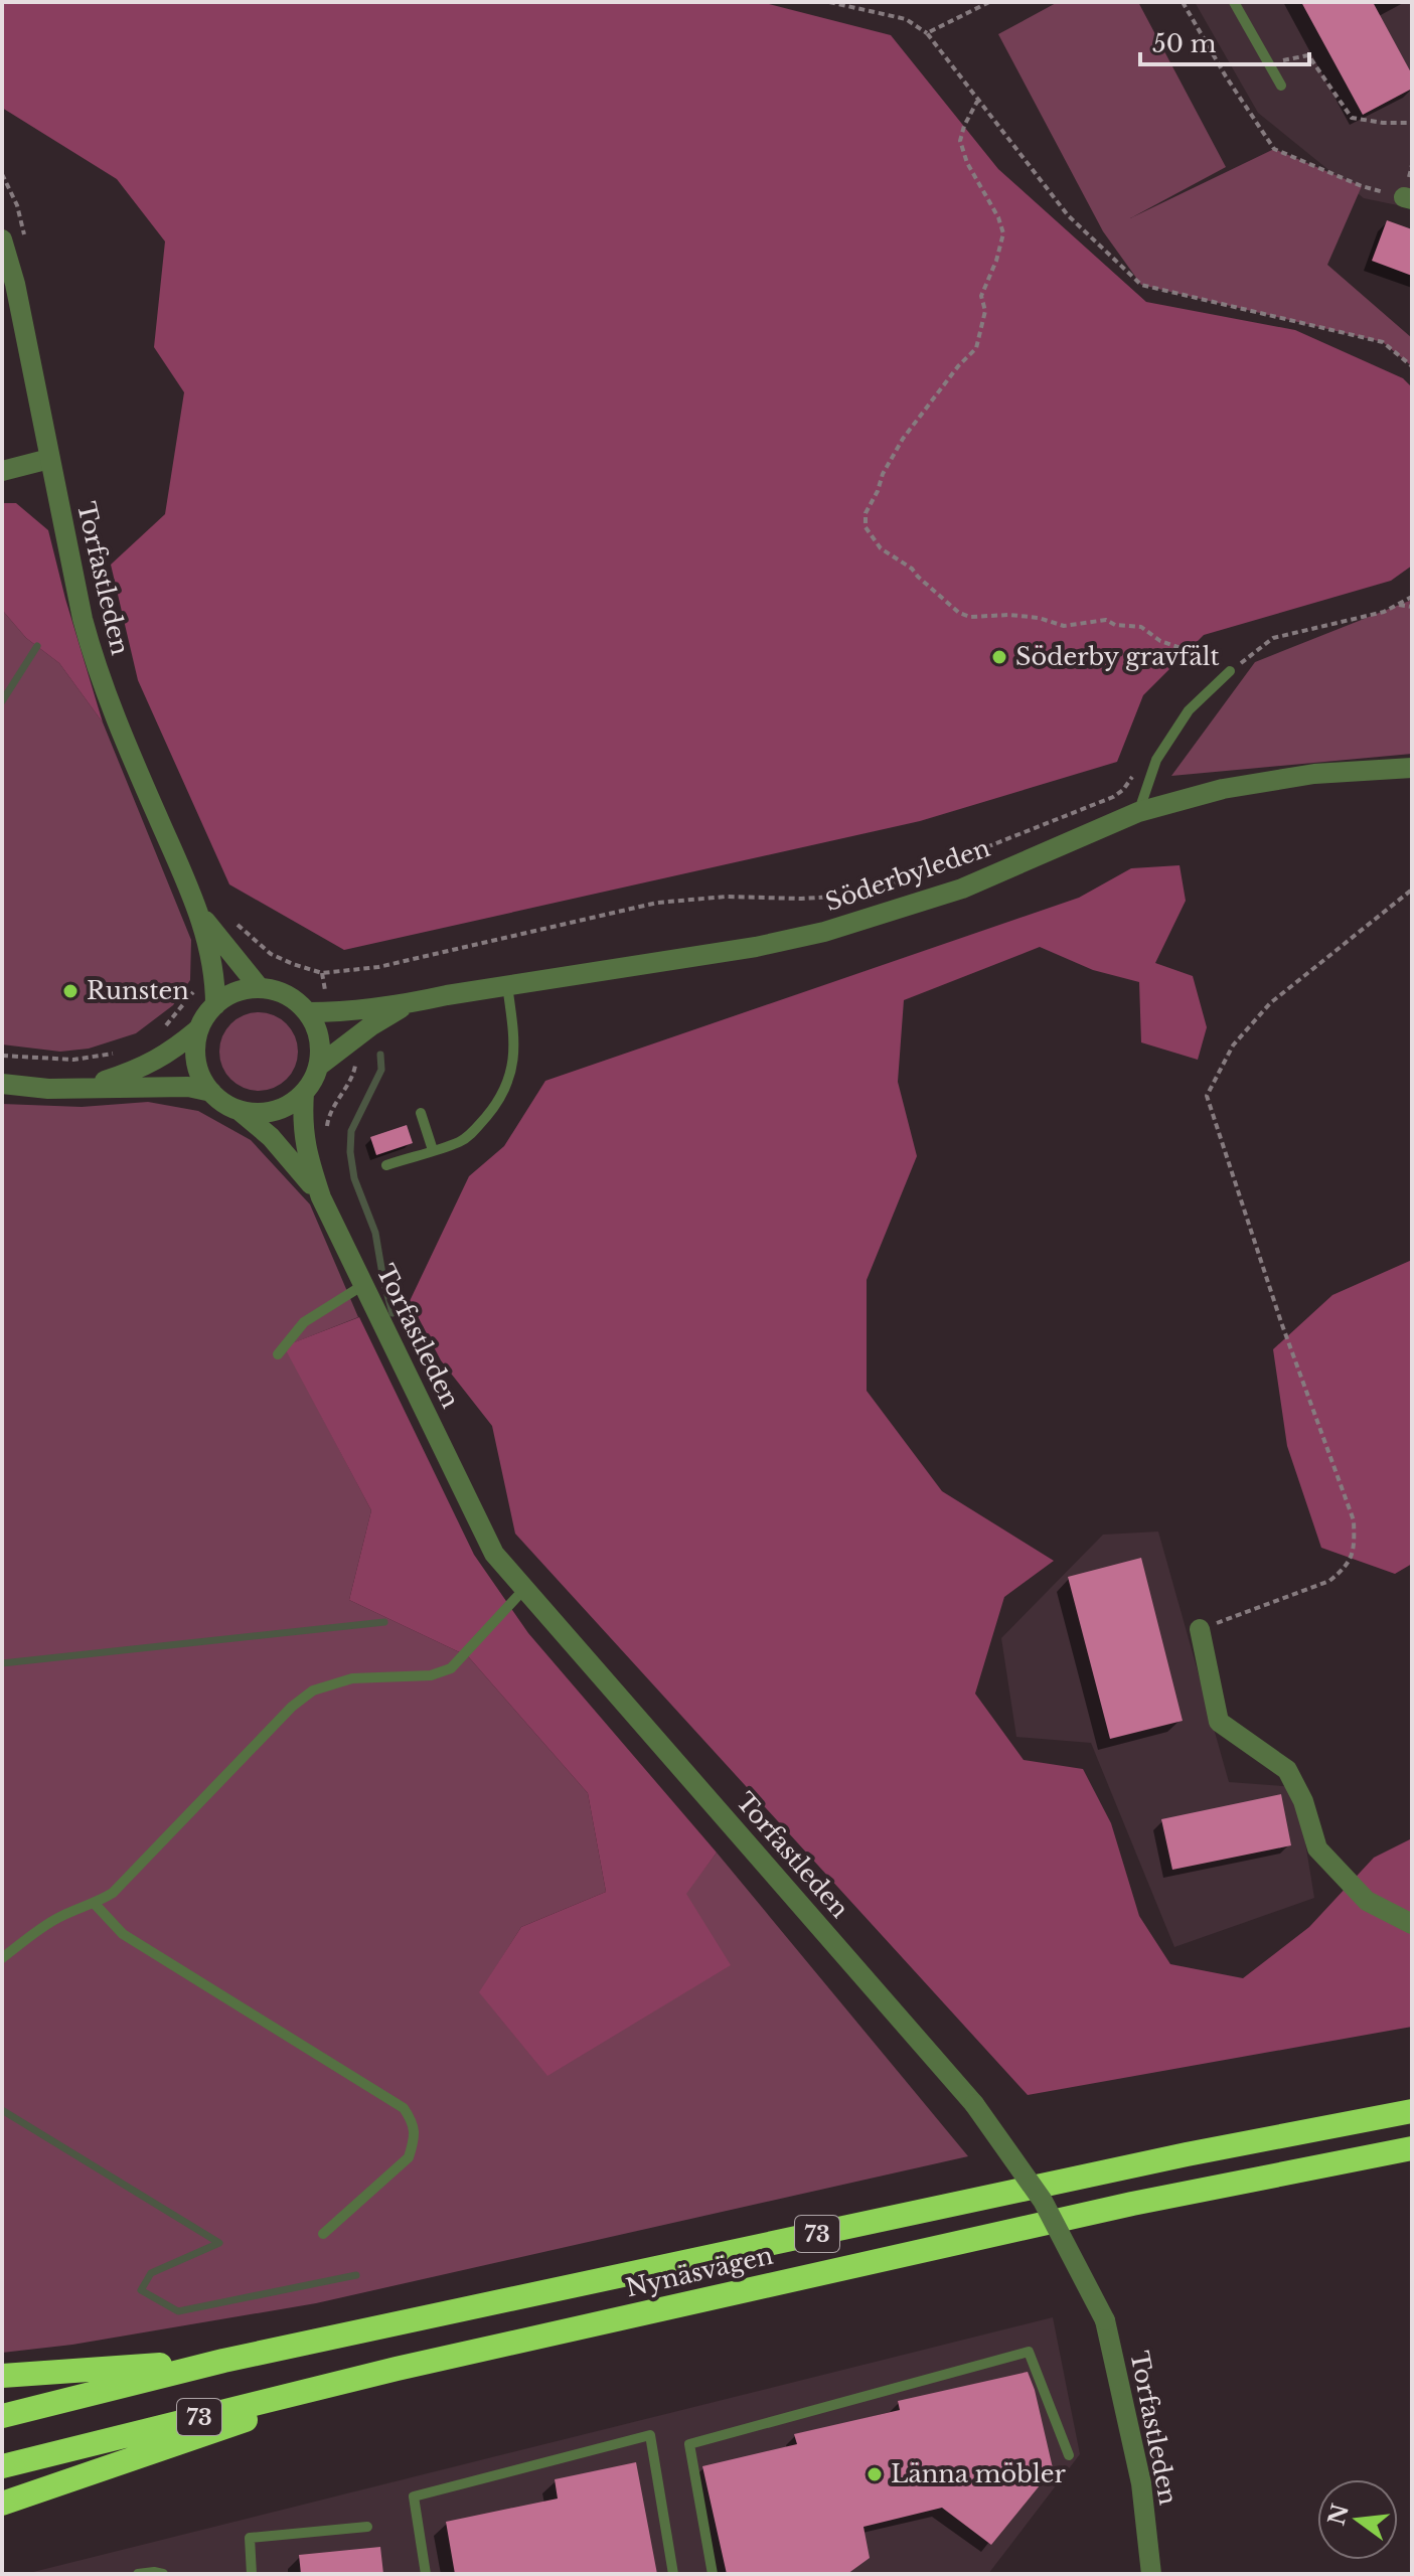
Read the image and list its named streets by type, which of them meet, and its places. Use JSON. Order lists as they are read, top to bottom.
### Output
{
  "streets": {
    "highway": ["73", "Nynäsvägen"],
    "street": ["Torfastleden", "Söderbyleden"]
  },
  "crossings": [
    ["Torfastleden", "Söderbyleden"]
  ],
  "places": ["Söderby gravfält", "Runsten", "Länna möbler"],
  "scale_bar": "50 m",
  "north": "left"
}
